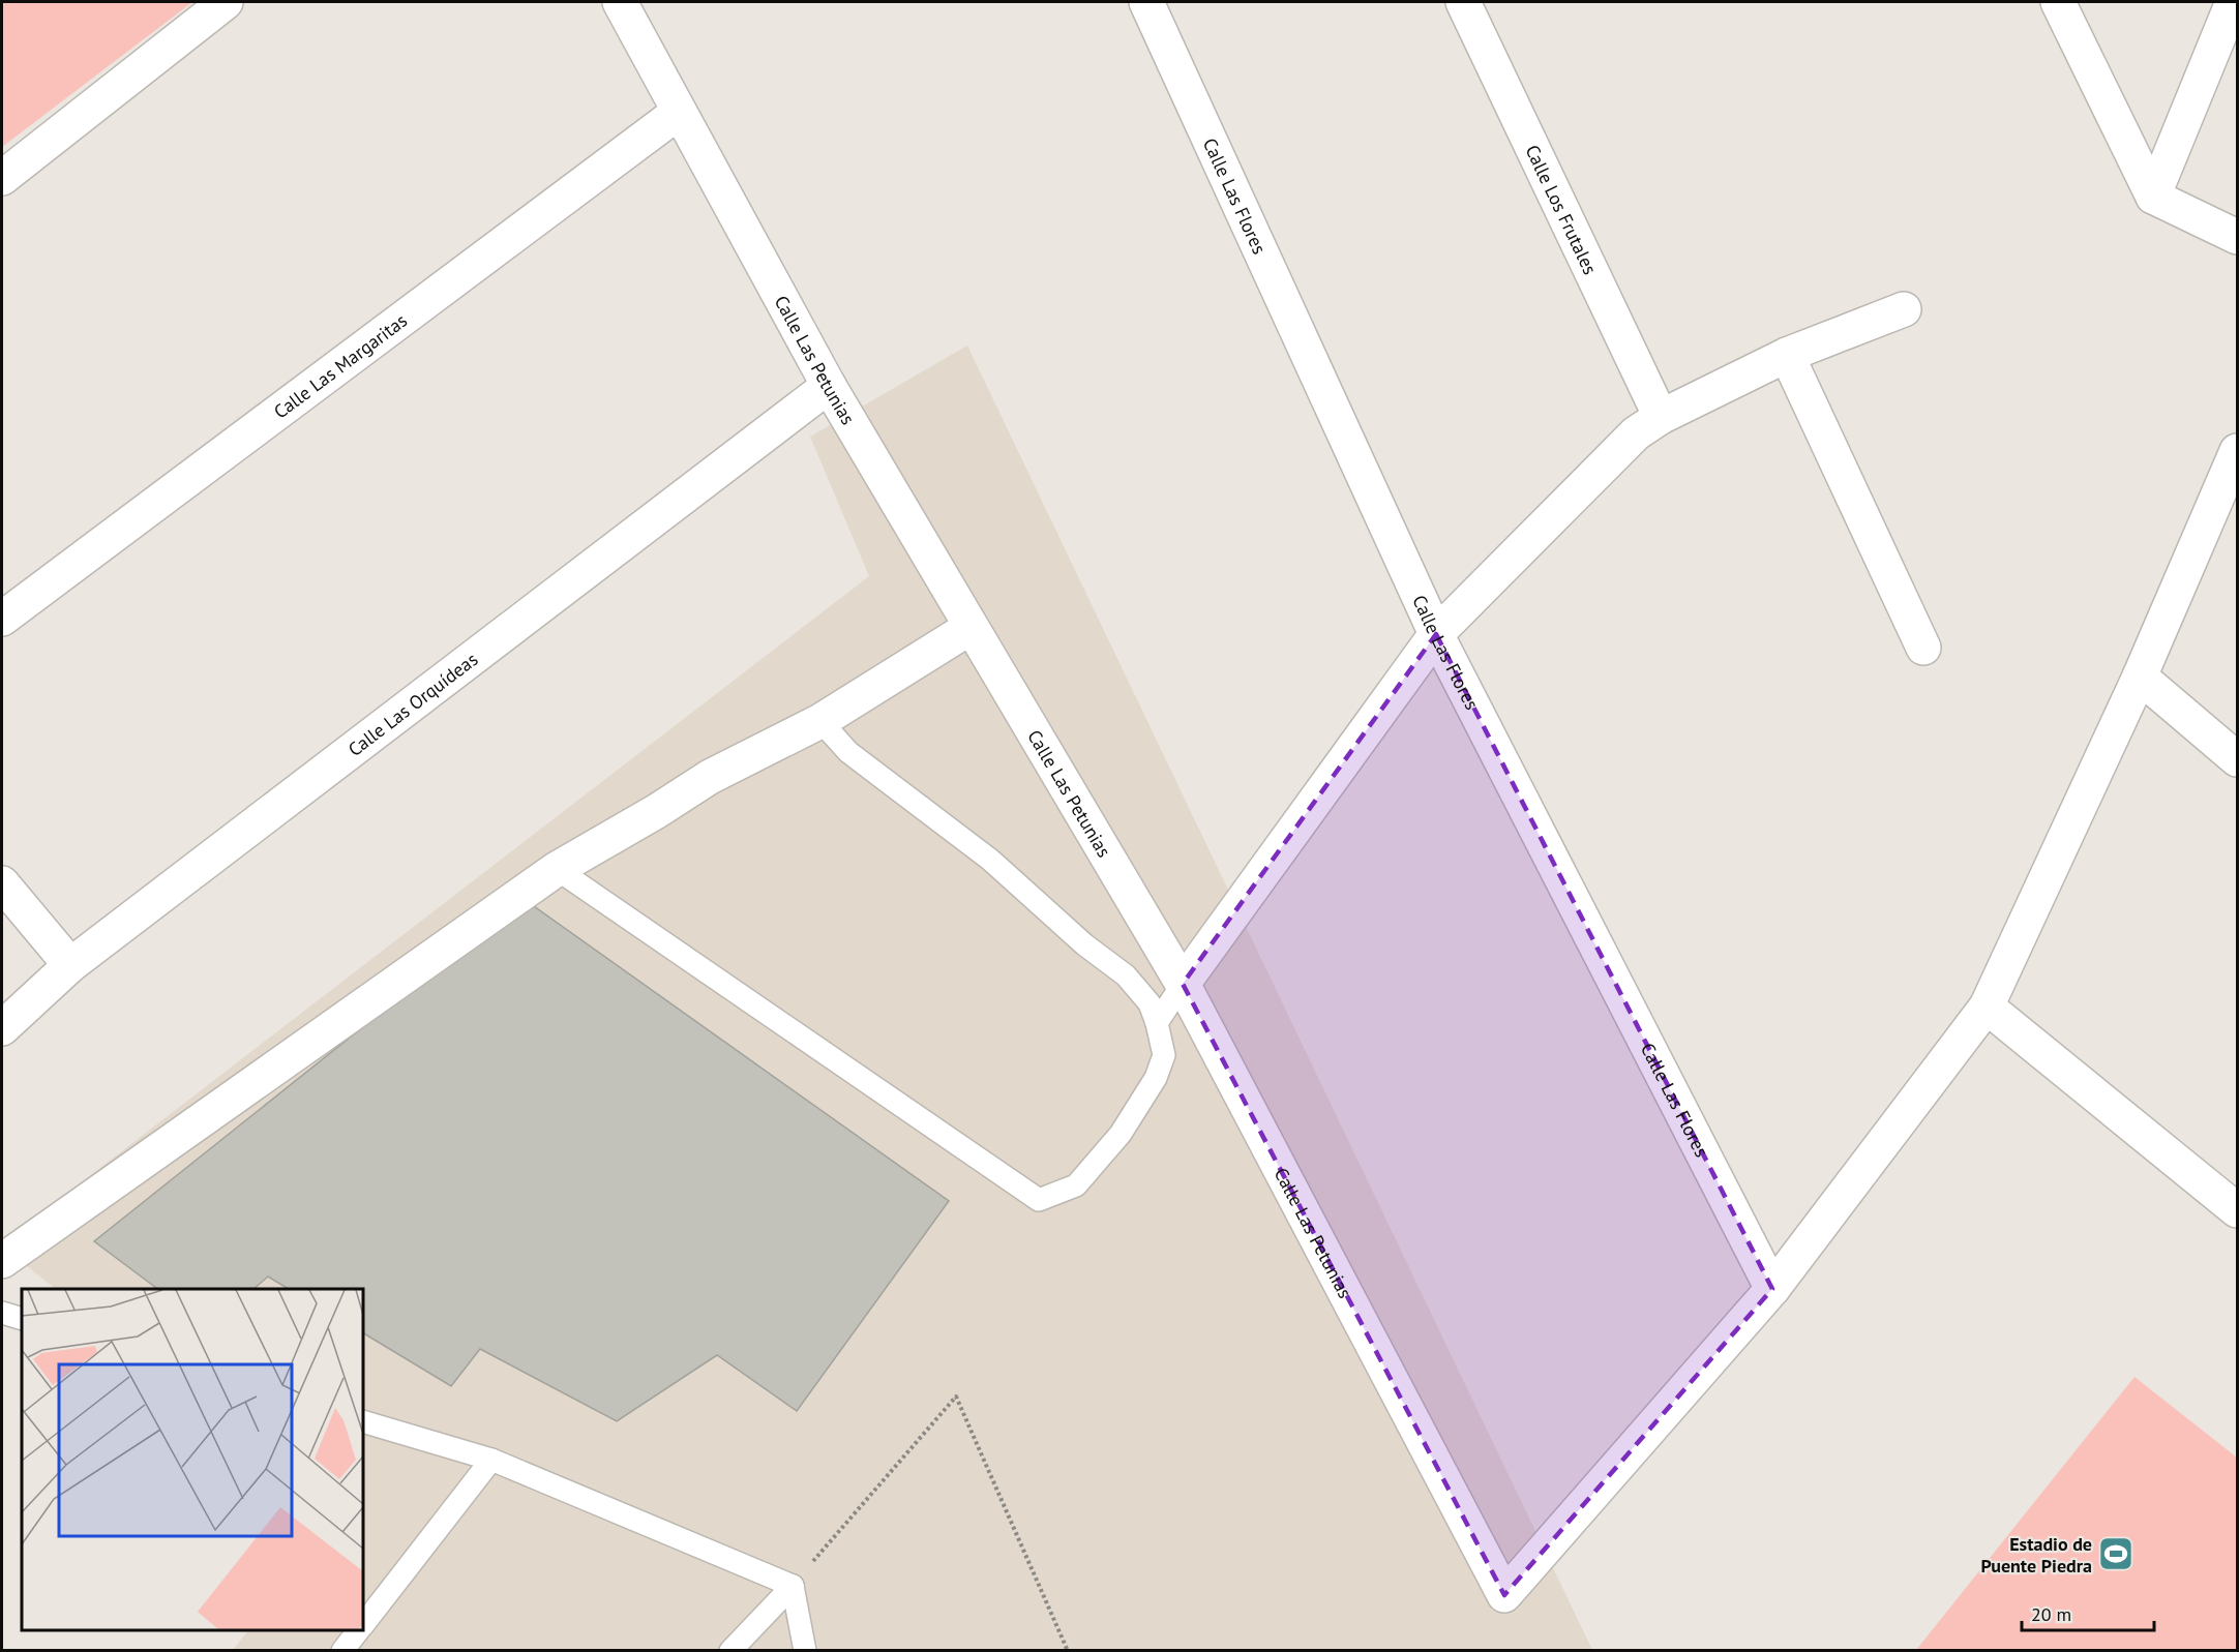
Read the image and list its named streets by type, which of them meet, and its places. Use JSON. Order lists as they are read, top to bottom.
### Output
{
  "streets": {
    "street": [
      "Calle Las Flores",
      "Calle Los Frutales",
      "Calle Las Petunias",
      "Calle Las Margaritas",
      "Calle Las Orquídeas"
    ]
  },
  "crossings": [
    ["Calle Las Flores", "Calle Las Petunias"],
    ["Calle Las Petunias", "Calle Las Margaritas"],
    ["Calle Las Petunias", "Calle Las Orquídeas"]
  ],
  "places": {
    "sports": ["Estadio de Puente Piedra"]
  },
  "scale_bar": "20 m"
}
